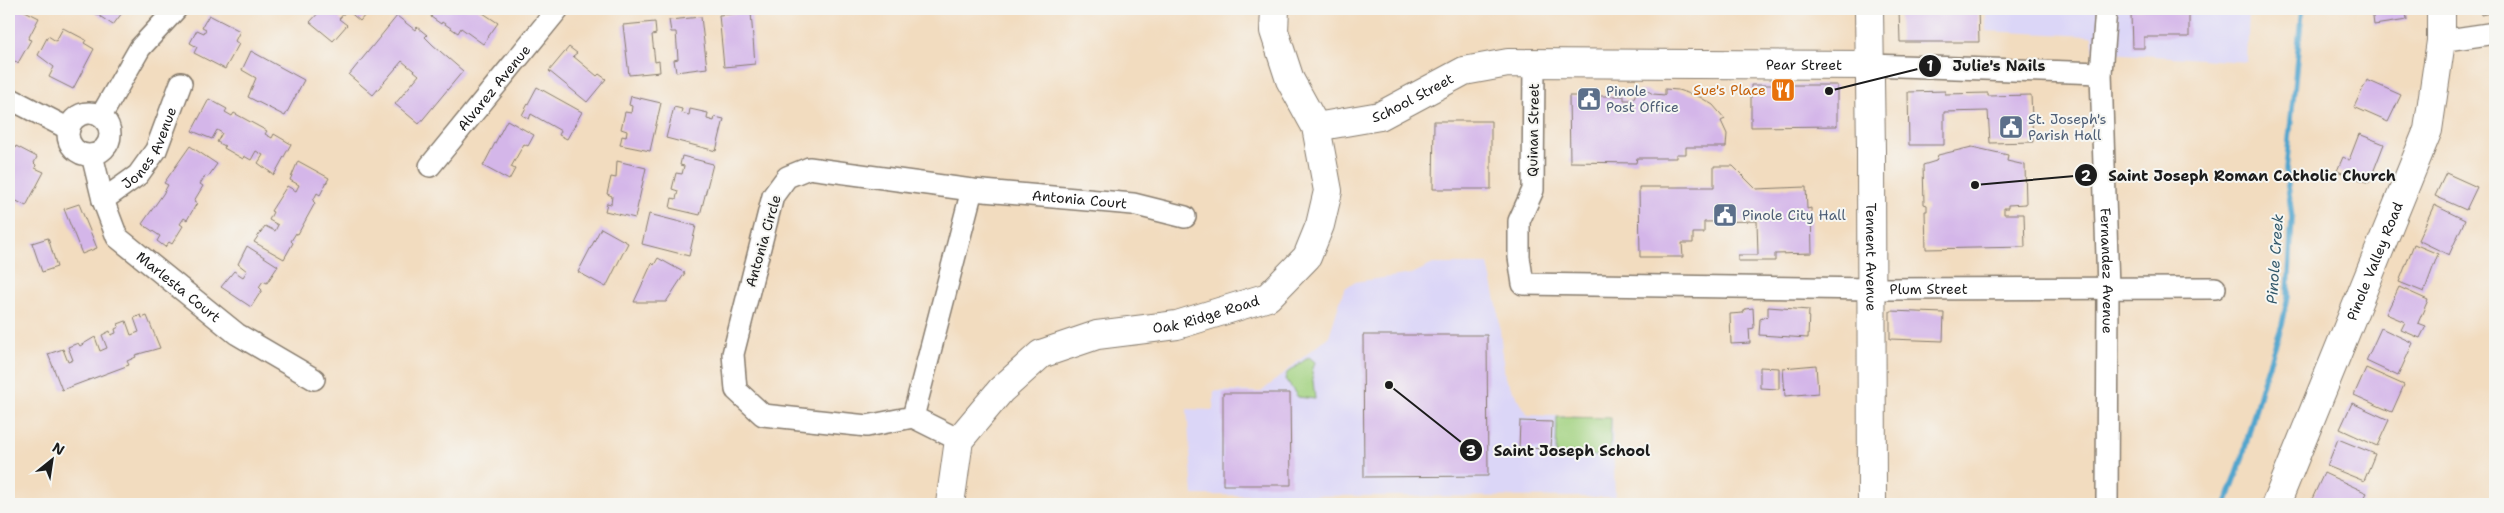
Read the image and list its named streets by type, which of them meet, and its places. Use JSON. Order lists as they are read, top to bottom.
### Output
{
  "streets": {
    "street": [
      "Pear Street",
      "Alvarez Avenue",
      "School Street",
      "Quinan Street",
      "Jones Avenue",
      "Antonia Court",
      "Antonia Circle",
      "Tennent Avenue",
      "Pinole Valley Road",
      "Fernandez Avenue",
      "Marlesta Court",
      "Plum Street",
      "Oak Ridge Road"
    ]
  },
  "crossings": [
    ["Pear Street", "School Street"],
    ["Pear Street", "Quinan Street"],
    ["Pear Street", "Tennent Avenue"],
    ["Pear Street", "Fernandez Avenue"],
    ["School Street", "Quinan Street"],
    ["School Street", "Oak Ridge Road"],
    ["Quinan Street", "Plum Street"],
    ["Jones Avenue", "Marlesta Court"],
    ["Antonia Court", "Antonia Circle"],
    ["Tennent Avenue", "Plum Street"],
    ["Fernandez Avenue", "Plum Street"]
  ],
  "water": ["Pinole Creek"],
  "places": {
    "restaurant": ["Sue's Place"],
    "other": ["Julie's Nails", "Saint Joseph Roman Catholic Church", "Saint Joseph School"],
    "public building": ["Pinole Post Office", "St. Joseph's Parish Hall", "Pinole City Hall"]
  },
  "north": "top right"
}
